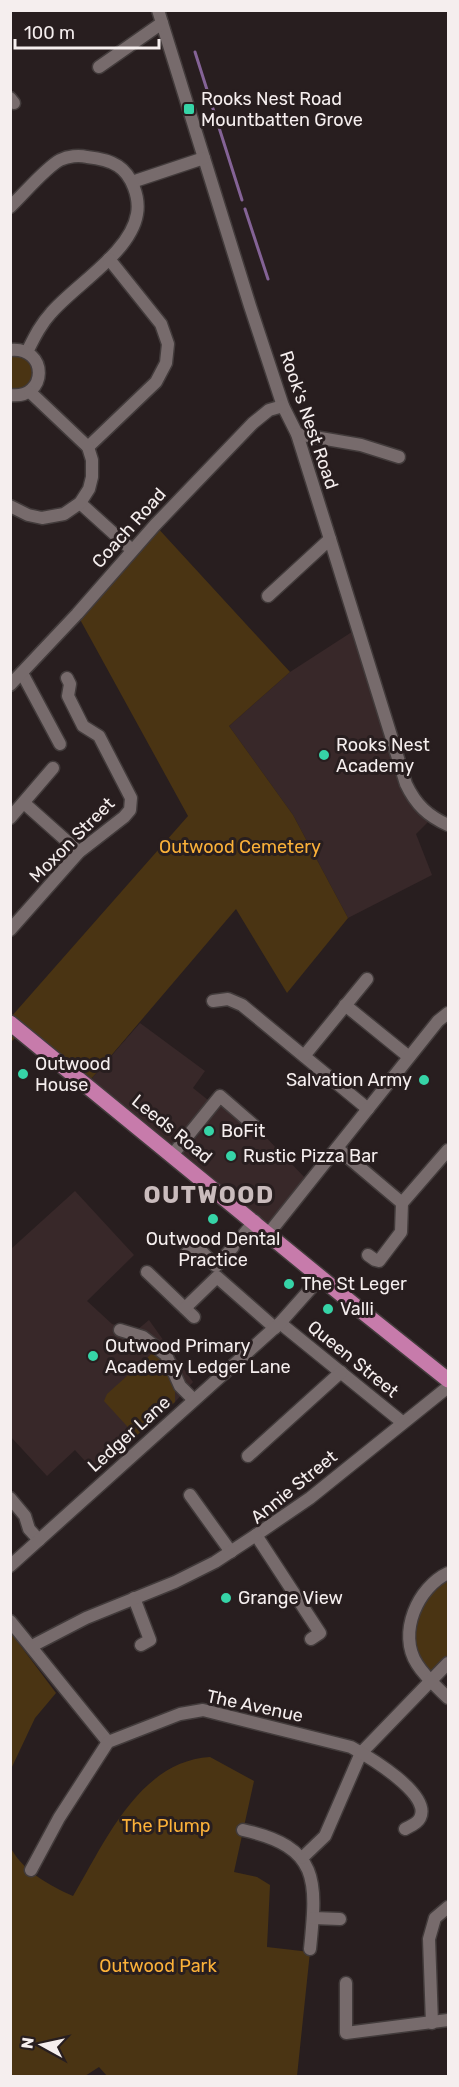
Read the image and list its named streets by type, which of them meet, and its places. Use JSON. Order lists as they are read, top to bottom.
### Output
{
  "streets": {
    "main road": ["Leeds Road"],
    "street": [
      "Rook's Nest Road",
      "Coach Road",
      "Moxon Street",
      "Queen Street",
      "Ledger Lane",
      "Annie Street",
      "The Avenue"
    ]
  },
  "crossings": [
    ["Rook's Nest Road", "Coach Road"],
    ["Leeds Road", "Ledger Lane"],
    ["Queen Street", "Ledger Lane"],
    ["Queen Street", "Annie Street"]
  ],
  "districts": ["OUTWOOD"],
  "parks": ["Outwood Cemetery", "The Plump", "Outwood Park"],
  "places": {
    "transit": ["Rooks Nest Road Mountbatten Grove"],
    "other": [
      "Rooks Nest Academy",
      "Outwood House",
      "Salvation Army",
      "BoFit",
      "Rustic Pizza Bar",
      "Outwood Dental Practice",
      "The St Leger",
      "Valli",
      "Outwood Primary Academy Ledger Lane",
      "Grange View"
    ]
  },
  "scale_bar": "100 m",
  "north": "left"
}
